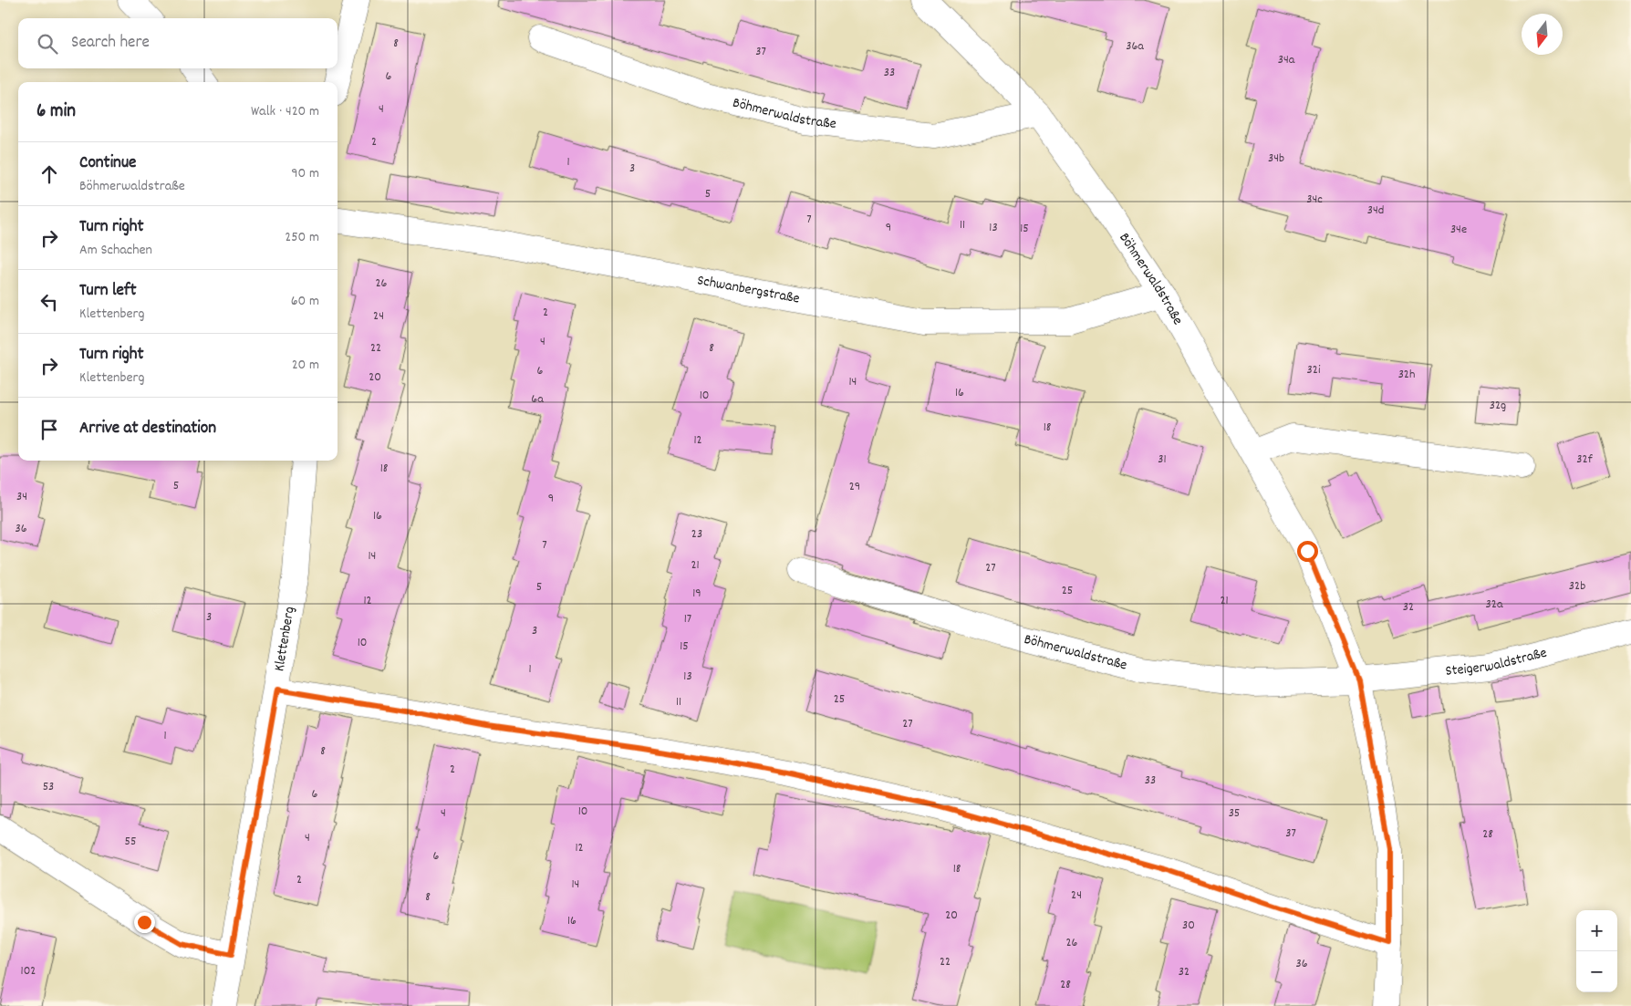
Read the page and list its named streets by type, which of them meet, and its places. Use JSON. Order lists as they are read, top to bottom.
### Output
{
  "streets": {
    "street": [
      "Böhmerwaldstraße",
      "Schwanbergstraße",
      "Klettenberg",
      "Steigerwaldstraße"
    ]
  },
  "crossings": [
    ["Böhmerwaldstraße", "Schwanbergstraße"],
    ["Böhmerwaldstraße", "Steigerwaldstraße"]
  ],
  "house_numbers": [
    "8",
    "36a",
    "37",
    "34a",
    "33",
    "6",
    "4",
    "2",
    "34b",
    "1",
    "3",
    "5",
    "34c",
    "34d",
    "7",
    "11",
    "9",
    "13",
    "15",
    "34e",
    "26",
    "2",
    "24",
    "4",
    "22",
    "8",
    "32i",
    "6",
    "32h",
    "20",
    "14",
    "16",
    "10",
    "6a",
    "32g",
    "18",
    "12",
    "31",
    "32f",
    "18",
    "5",
    "29",
    "34",
    "9",
    "16",
    "36",
    "23",
    "7",
    "14",
    "21",
    "27",
    "32b",
    "5",
    "25",
    "19",
    "12",
    "21",
    "32a",
    "32",
    "3",
    "17",
    "3",
    "10",
    "15",
    "1",
    "13",
    "25",
    "11",
    "27",
    "1",
    "8",
    "2",
    "33",
    "53",
    "6",
    "10",
    "4",
    "35",
    "37",
    "28",
    "4",
    "55",
    "12",
    "6",
    "18",
    "2",
    "14",
    "24",
    "8",
    "20",
    "16",
    "30",
    "26",
    "22",
    "36",
    "102",
    "32",
    "28"
  ],
  "north": "bottom",
  "page": {
    "search": "Search here",
    "heading": ["6 min", "Walk · 420 m"],
    "list": [
      ["Continue", "Böhmerwaldstraße", "90 m"],
      ["Turn right", "Am Schachen", "250 m"],
      ["Turn left", "Klettenberg", "60 m"],
      ["Turn right", "Klettenberg", "20 m"],
      "Arrive at destination"
    ],
    "map_buttons": ["+", "−"]
  }
}
